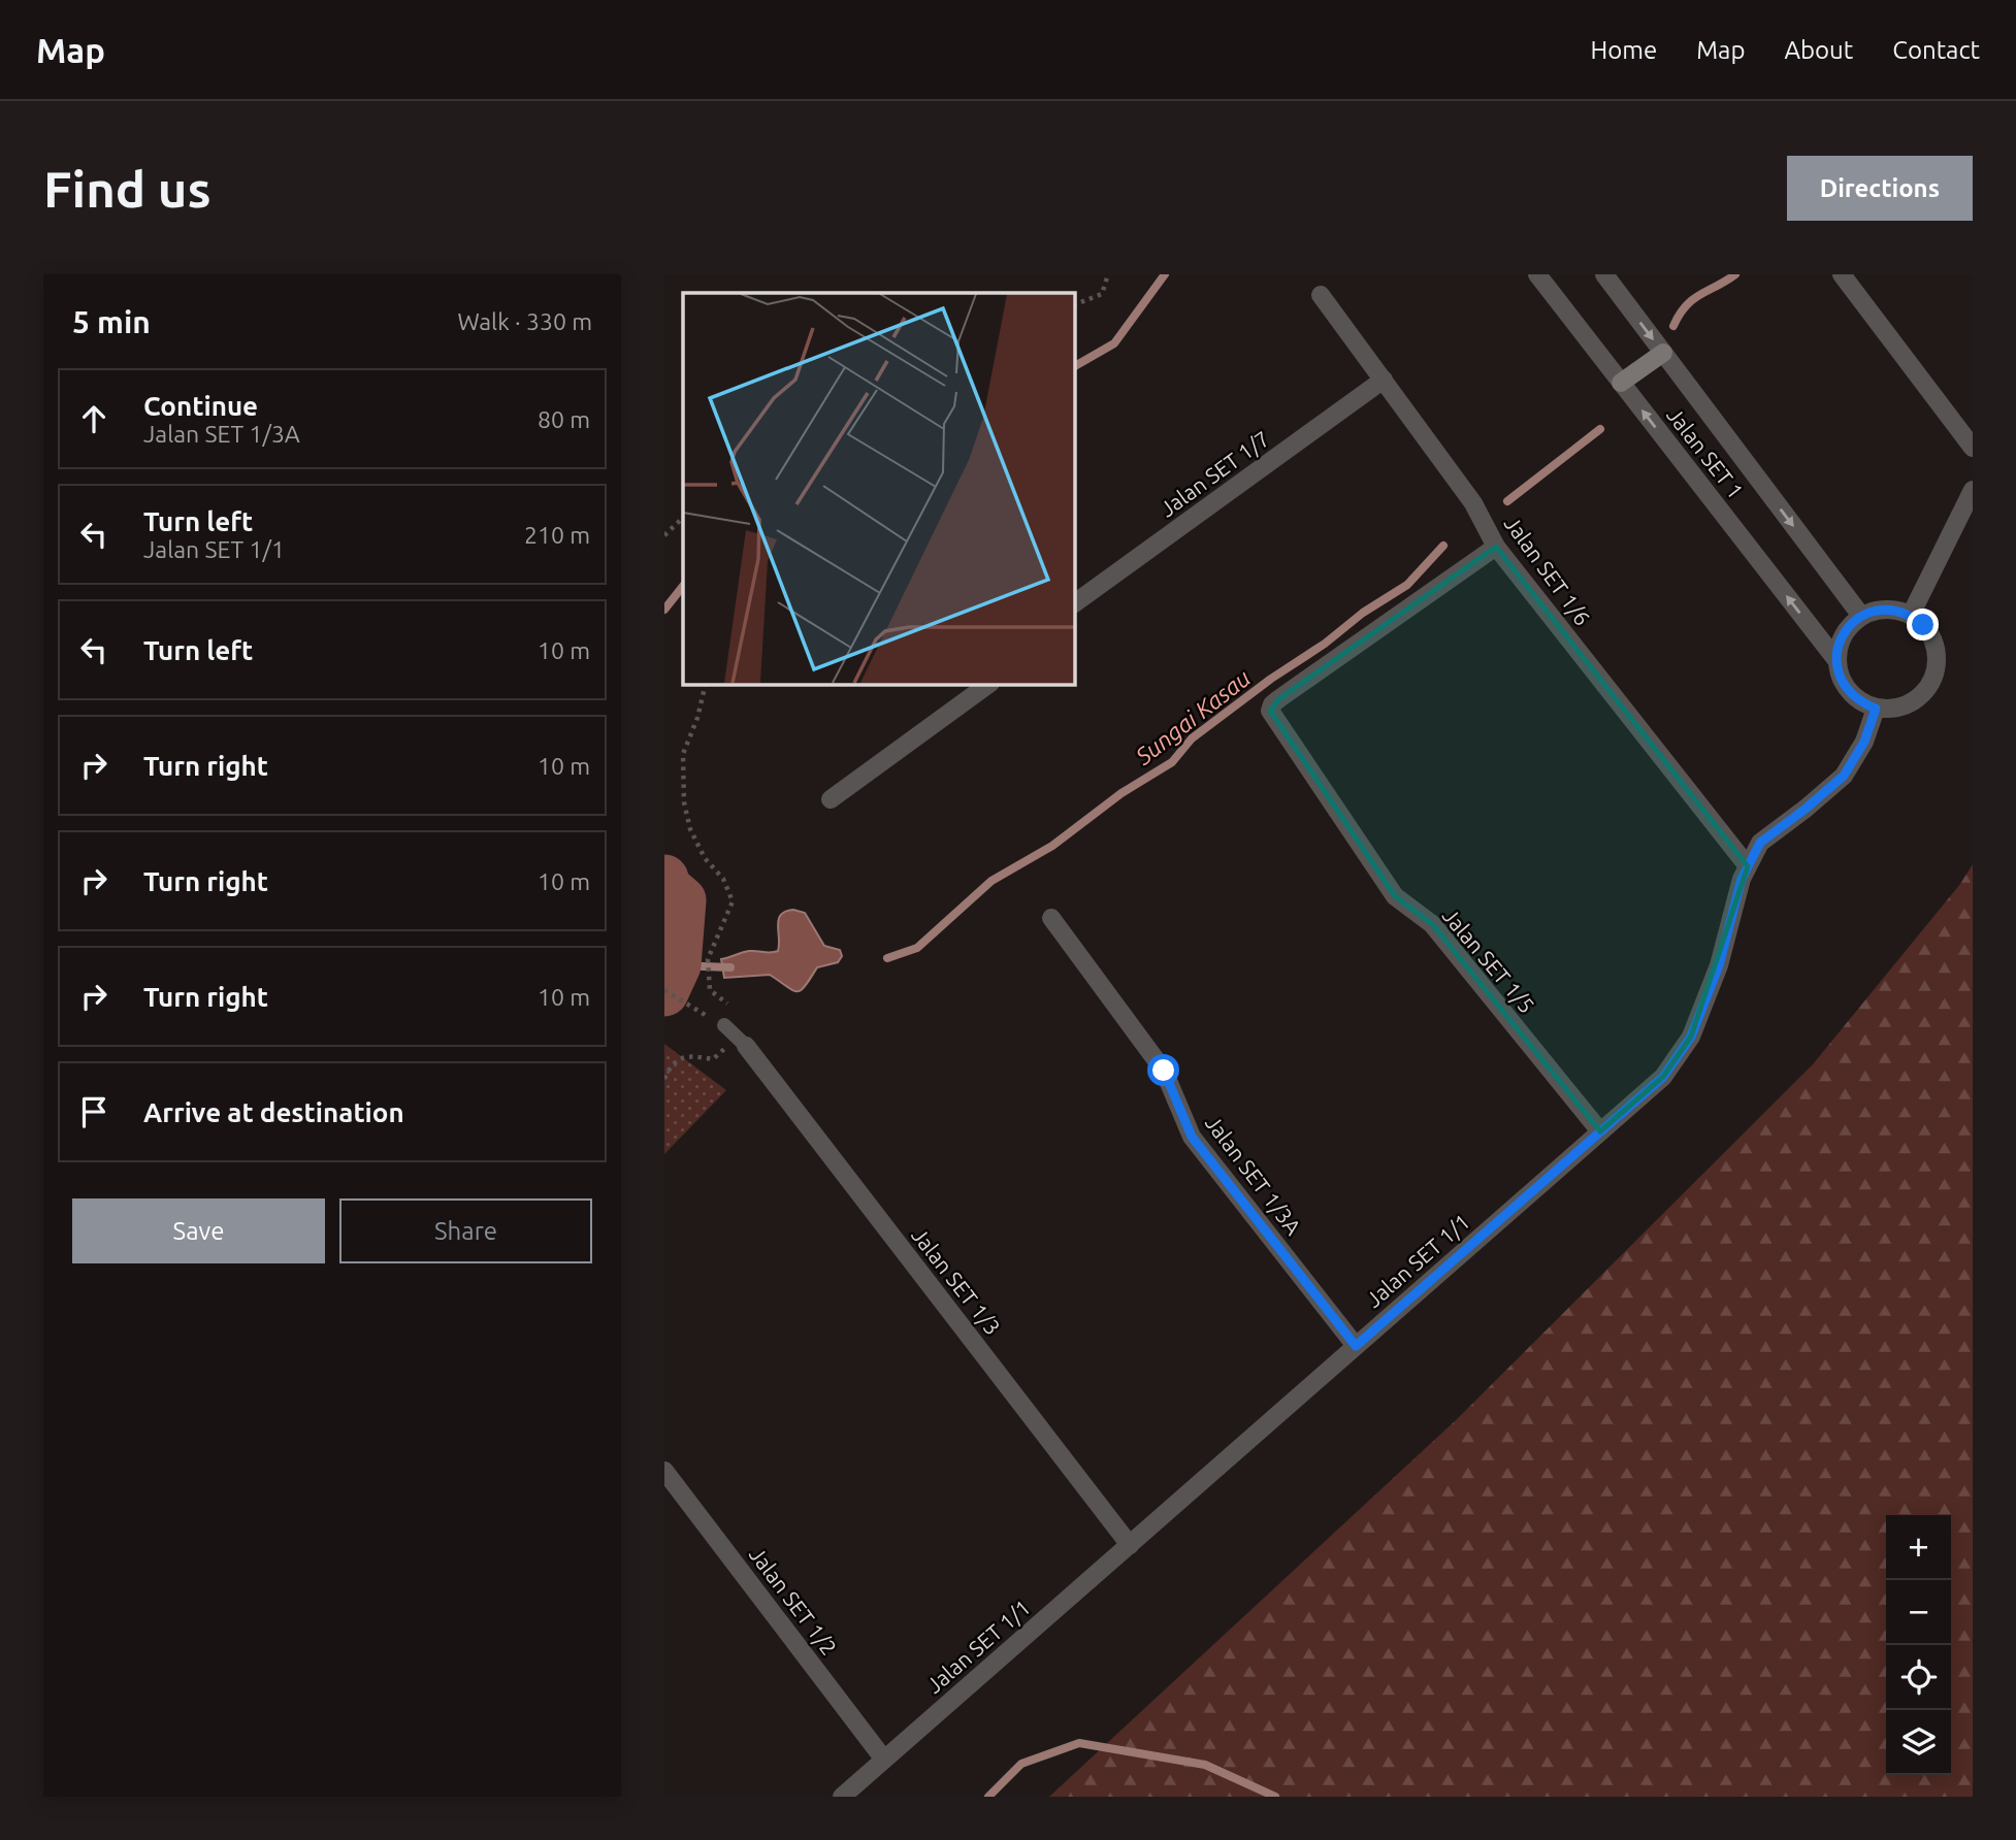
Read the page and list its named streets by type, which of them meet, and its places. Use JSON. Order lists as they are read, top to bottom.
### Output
{
  "streets": {
    "street": [
      "Jalan SET 1",
      "Jalan SET 1/7",
      "Jalan SET 1/6",
      "Jalan SET 1/5",
      "Jalan SET 1/3A",
      "Jalan SET 1/1",
      "Jalan SET 1/3",
      "Jalan SET 1/2"
    ]
  },
  "crossings": [
    ["Jalan SET 1", "Jalan SET 1/1"],
    ["Jalan SET 1/7", "Jalan SET 1/6"],
    ["Jalan SET 1/6", "Jalan SET 1/5"],
    ["Jalan SET 1/6", "Jalan SET 1/1"],
    ["Jalan SET 1/5", "Jalan SET 1/1"],
    ["Jalan SET 1/3A", "Jalan SET 1/1"],
    ["Jalan SET 1/1", "Jalan SET 1/3"],
    ["Jalan SET 1/1", "Jalan SET 1/2"]
  ],
  "water": ["Sungai Kasau"],
  "page": {
    "header": "Map",
    "nav": [
      "Home",
      "Map",
      "About",
      "Contact"
    ],
    "buttons": [
      "Directions",
      ["Save", "Share"]
    ],
    "title": "Find us",
    "heading": ["5 min", "Walk · 330 m"],
    "list": [
      ["Continue", "Jalan SET 1/3A", "80 m"],
      ["Turn left", "Jalan SET 1/1", "210 m"],
      ["Turn left", "10 m"],
      ["Turn right", "10 m"],
      ["Turn right", "10 m"],
      ["Turn right", "10 m"],
      "Arrive at destination"
    ],
    "map_buttons": ["+", "−"]
  }
}
